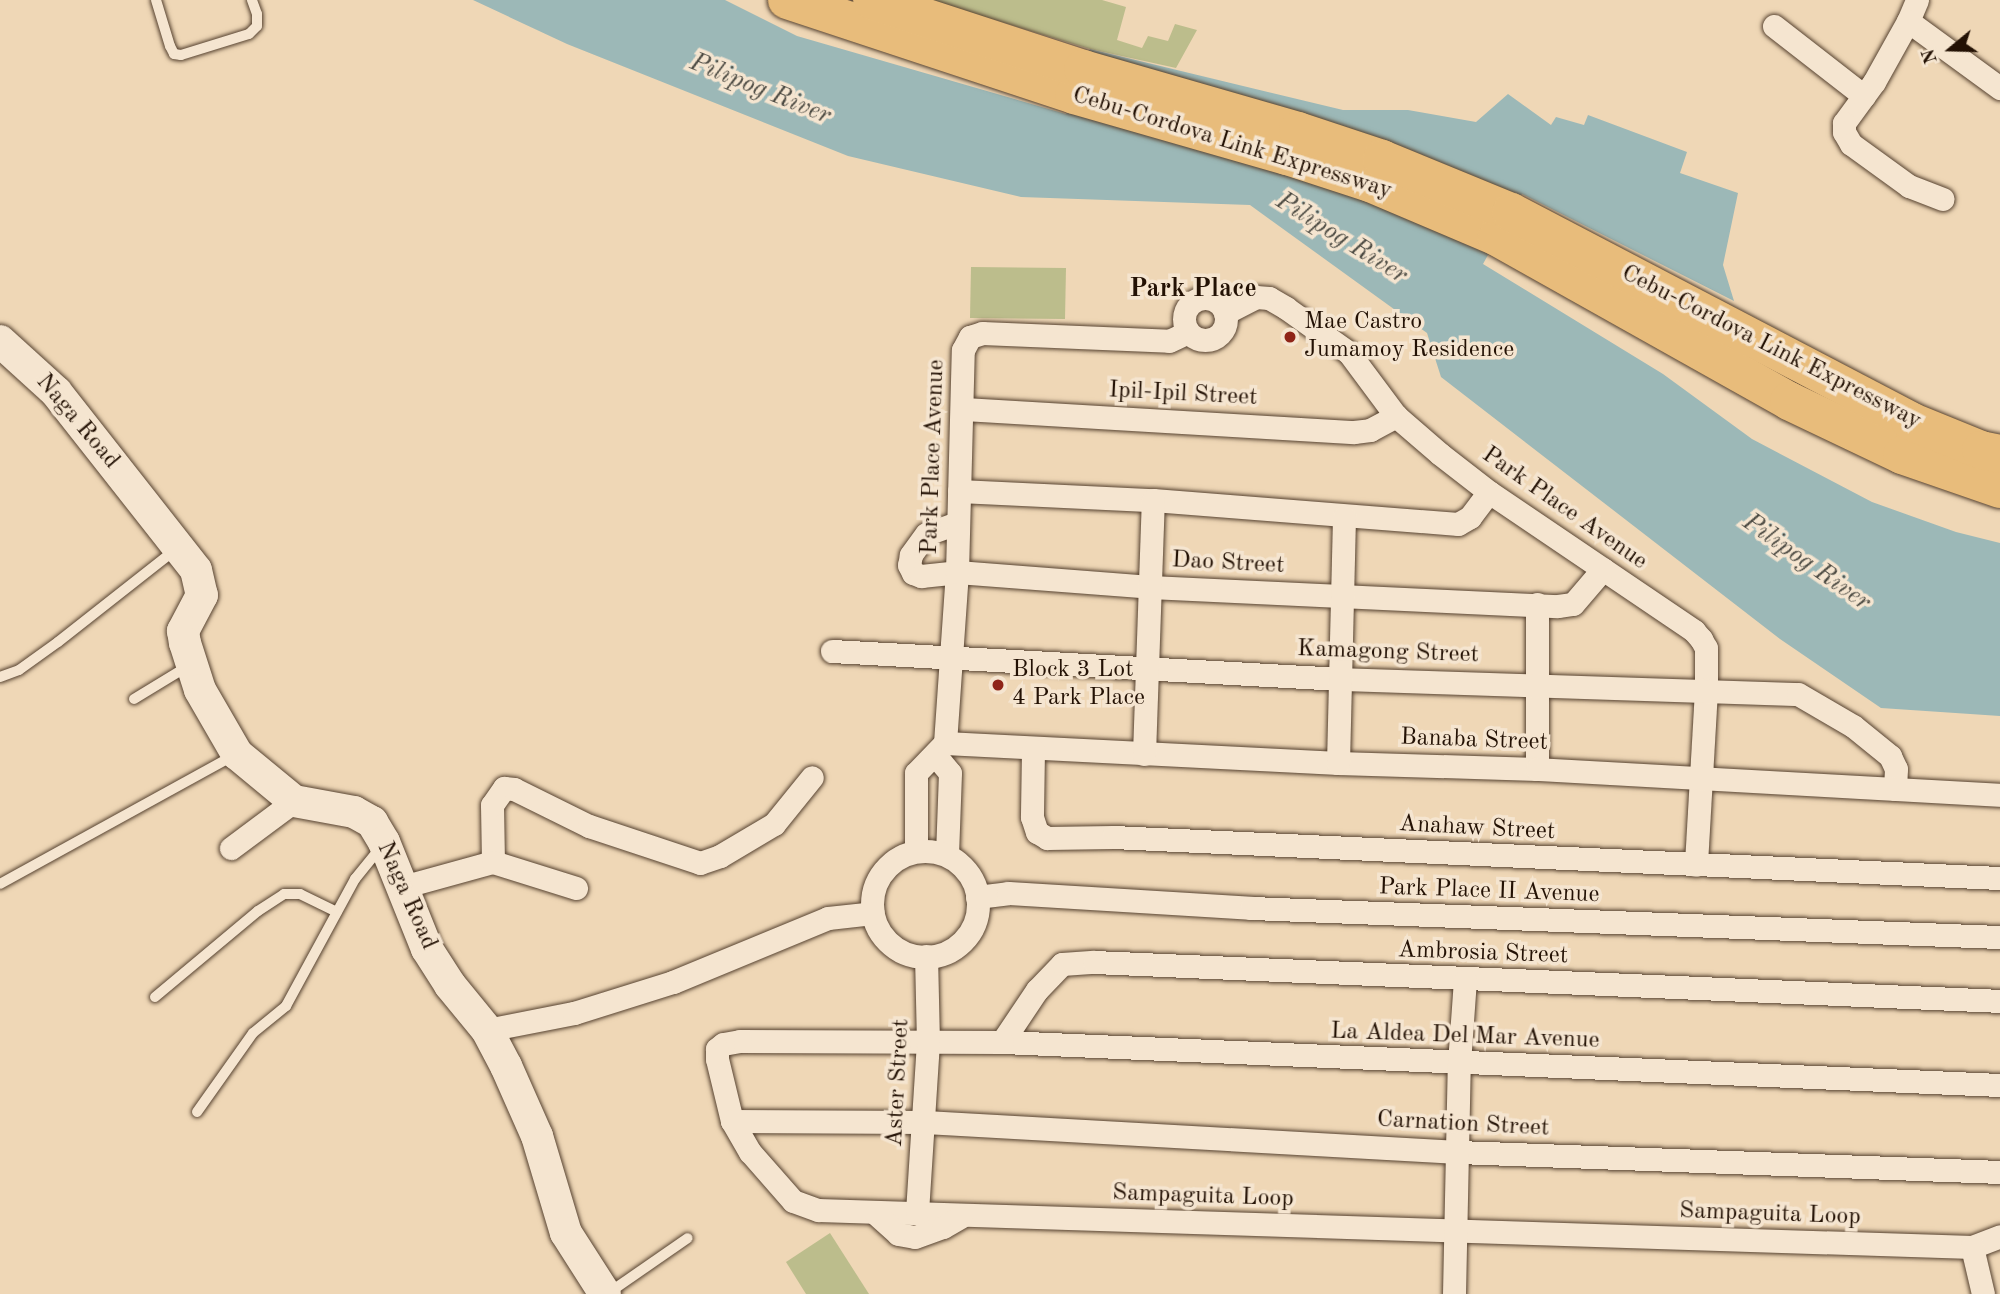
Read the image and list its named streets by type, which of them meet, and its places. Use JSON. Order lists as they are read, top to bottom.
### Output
{
  "streets": {
    "highway": ["Cebu-Cordova Link Expressway"],
    "street": [
      "Ipil-Ipil Street",
      "Naga Road",
      "Park Place Avenue",
      "Dao Street",
      "Kamagong Street",
      "Banaba Street",
      "Anahaw Street",
      "Park Place II Avenue",
      "Ambrosia Street",
      "La Aldea Del Mar Avenue",
      "Aster Street",
      "Carnation Street",
      "Sampaguita Loop"
    ]
  },
  "crossings": [
    ["Ipil-Ipil Street", "Park Place Avenue"],
    ["Park Place Avenue", "Dao Street"],
    ["Park Place Avenue", "Kamagong Street"],
    ["Park Place Avenue", "Banaba Street"],
    ["Park Place Avenue", "Anahaw Street"],
    ["Kamagong Street", "Banaba Street"],
    ["Banaba Street", "Anahaw Street"],
    ["Park Place II Avenue", "Aster Street"],
    ["Ambrosia Street", "La Aldea Del Mar Avenue"],
    ["La Aldea Del Mar Avenue", "Aster Street"],
    ["La Aldea Del Mar Avenue", "Sampaguita Loop"],
    ["Aster Street", "Carnation Street"],
    ["Aster Street", "Sampaguita Loop"],
    ["Carnation Street", "Sampaguita Loop"]
  ],
  "districts": ["Park Place"],
  "water": ["Pilipog River"],
  "places": ["Mae Castro Jumamoy Residence", "Block 3 Lot 4 Park Place"],
  "north": "left"
}
